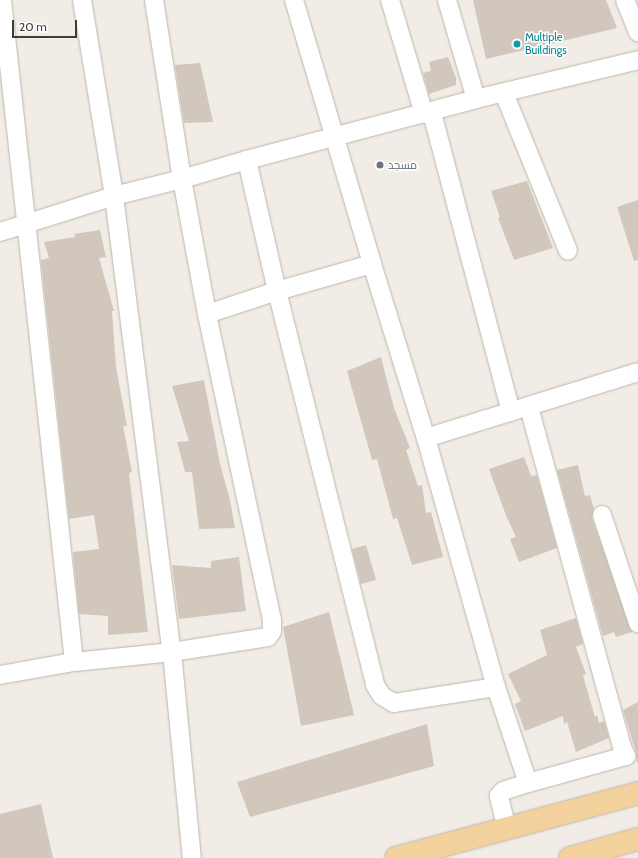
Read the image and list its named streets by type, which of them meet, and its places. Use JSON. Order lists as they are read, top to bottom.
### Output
{
  "places": ["Multiple Buildings", "مسجد"],
  "scale_bar": "20 m"
}
